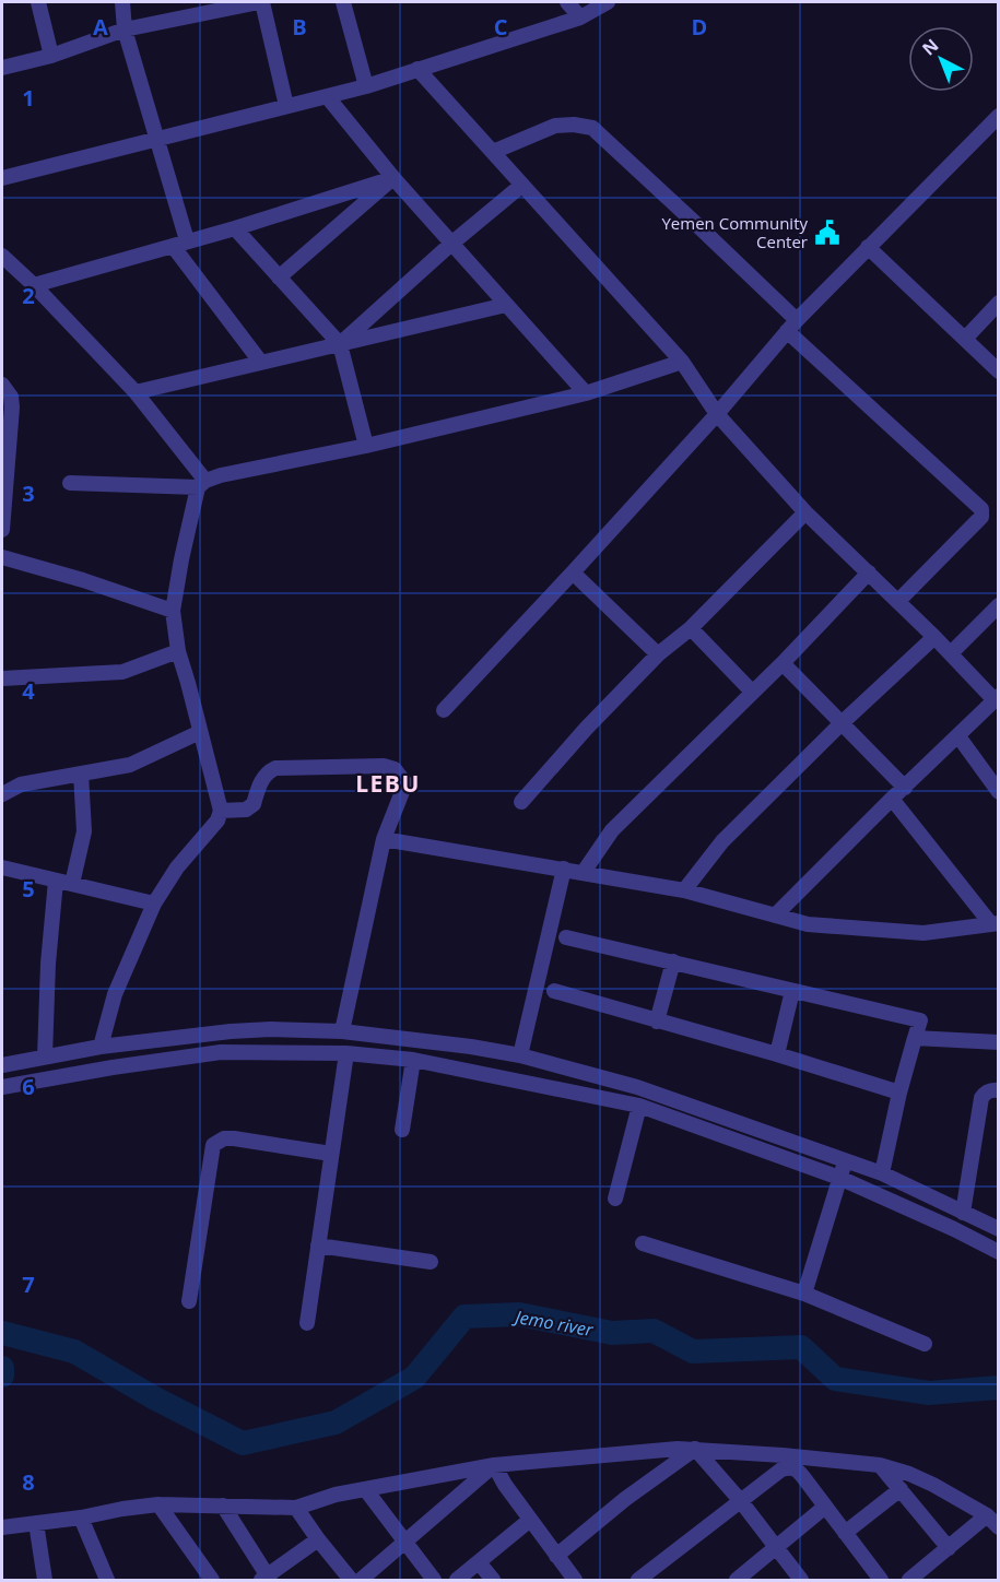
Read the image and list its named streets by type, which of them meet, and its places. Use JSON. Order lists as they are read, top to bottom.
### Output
{
  "districts": ["LEBU"],
  "water": ["Jemo river"],
  "places": {
    "public building": ["Yemen Community Center"]
  },
  "north": "top left",
  "grid": {
    "columns": [
      "A",
      "B",
      "C",
      "D"
    ],
    "rows": [
      "1",
      "2",
      "3",
      "4",
      "5",
      "6",
      "7",
      "8"
    ]
  }
}
